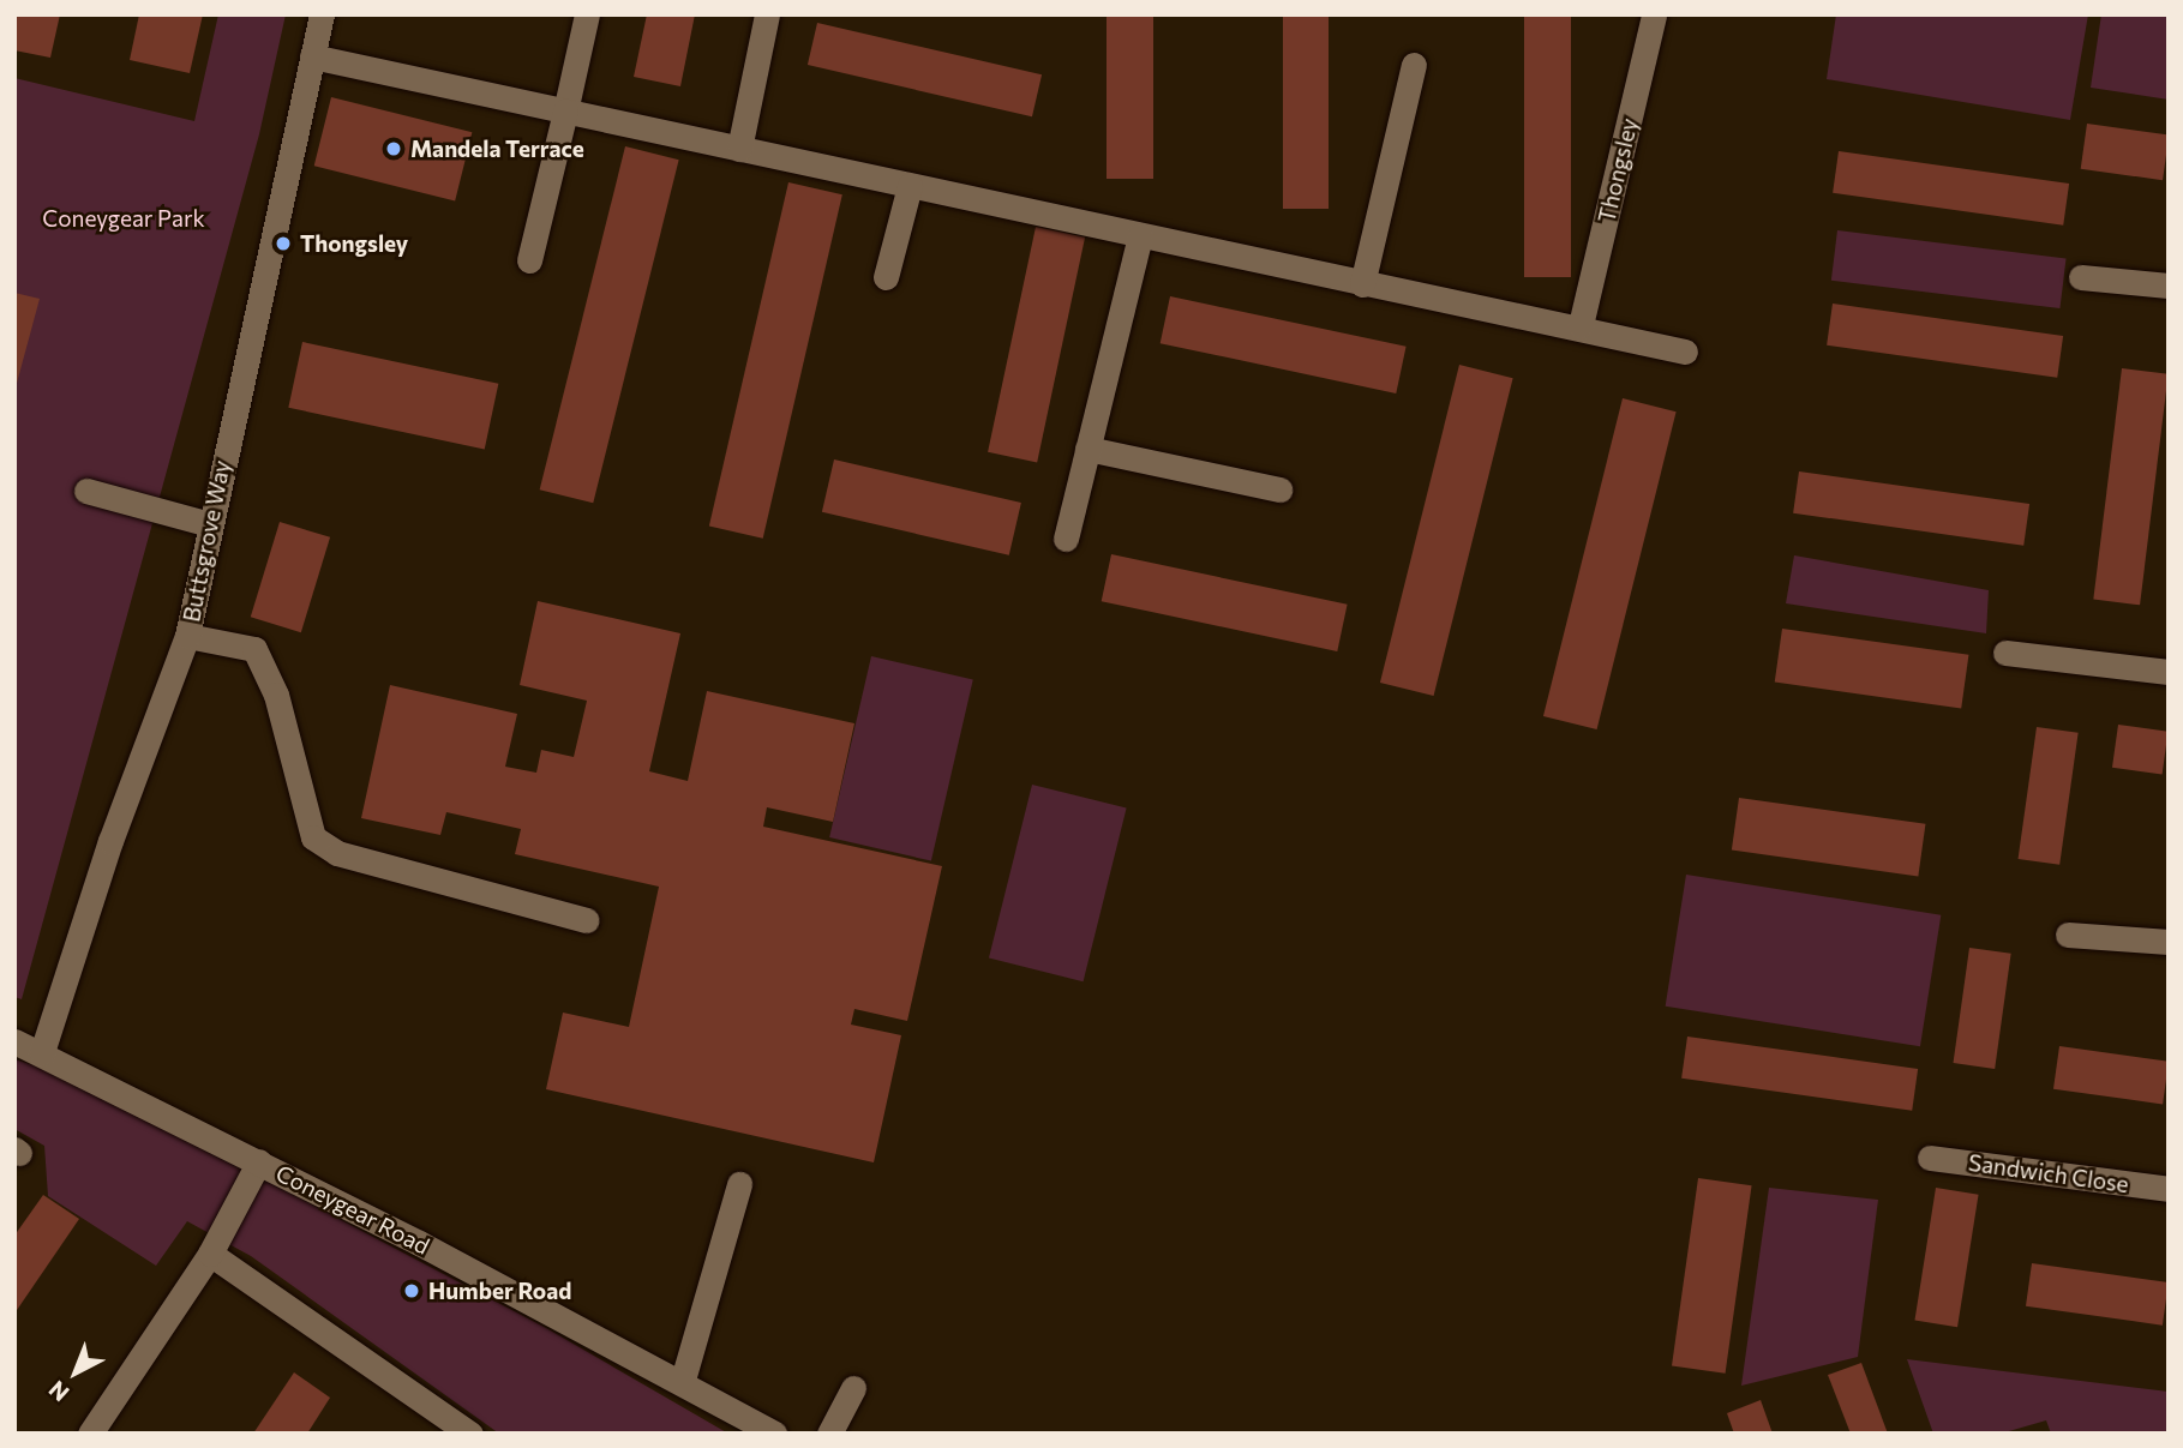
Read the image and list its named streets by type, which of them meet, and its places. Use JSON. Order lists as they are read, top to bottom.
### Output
{
  "streets": {
    "street": [
      "Thongsley",
      "Buttsgrove Way",
      "Sandwich Close",
      "Coneygear Road"
    ]
  },
  "crossings": [
    ["Buttsgrove Way", "Coneygear Road"]
  ],
  "parks": ["Coneygear Park"],
  "places": ["Mandela Terrace", "Thongsley", "Humber Road"],
  "north": "bottom left"
}
